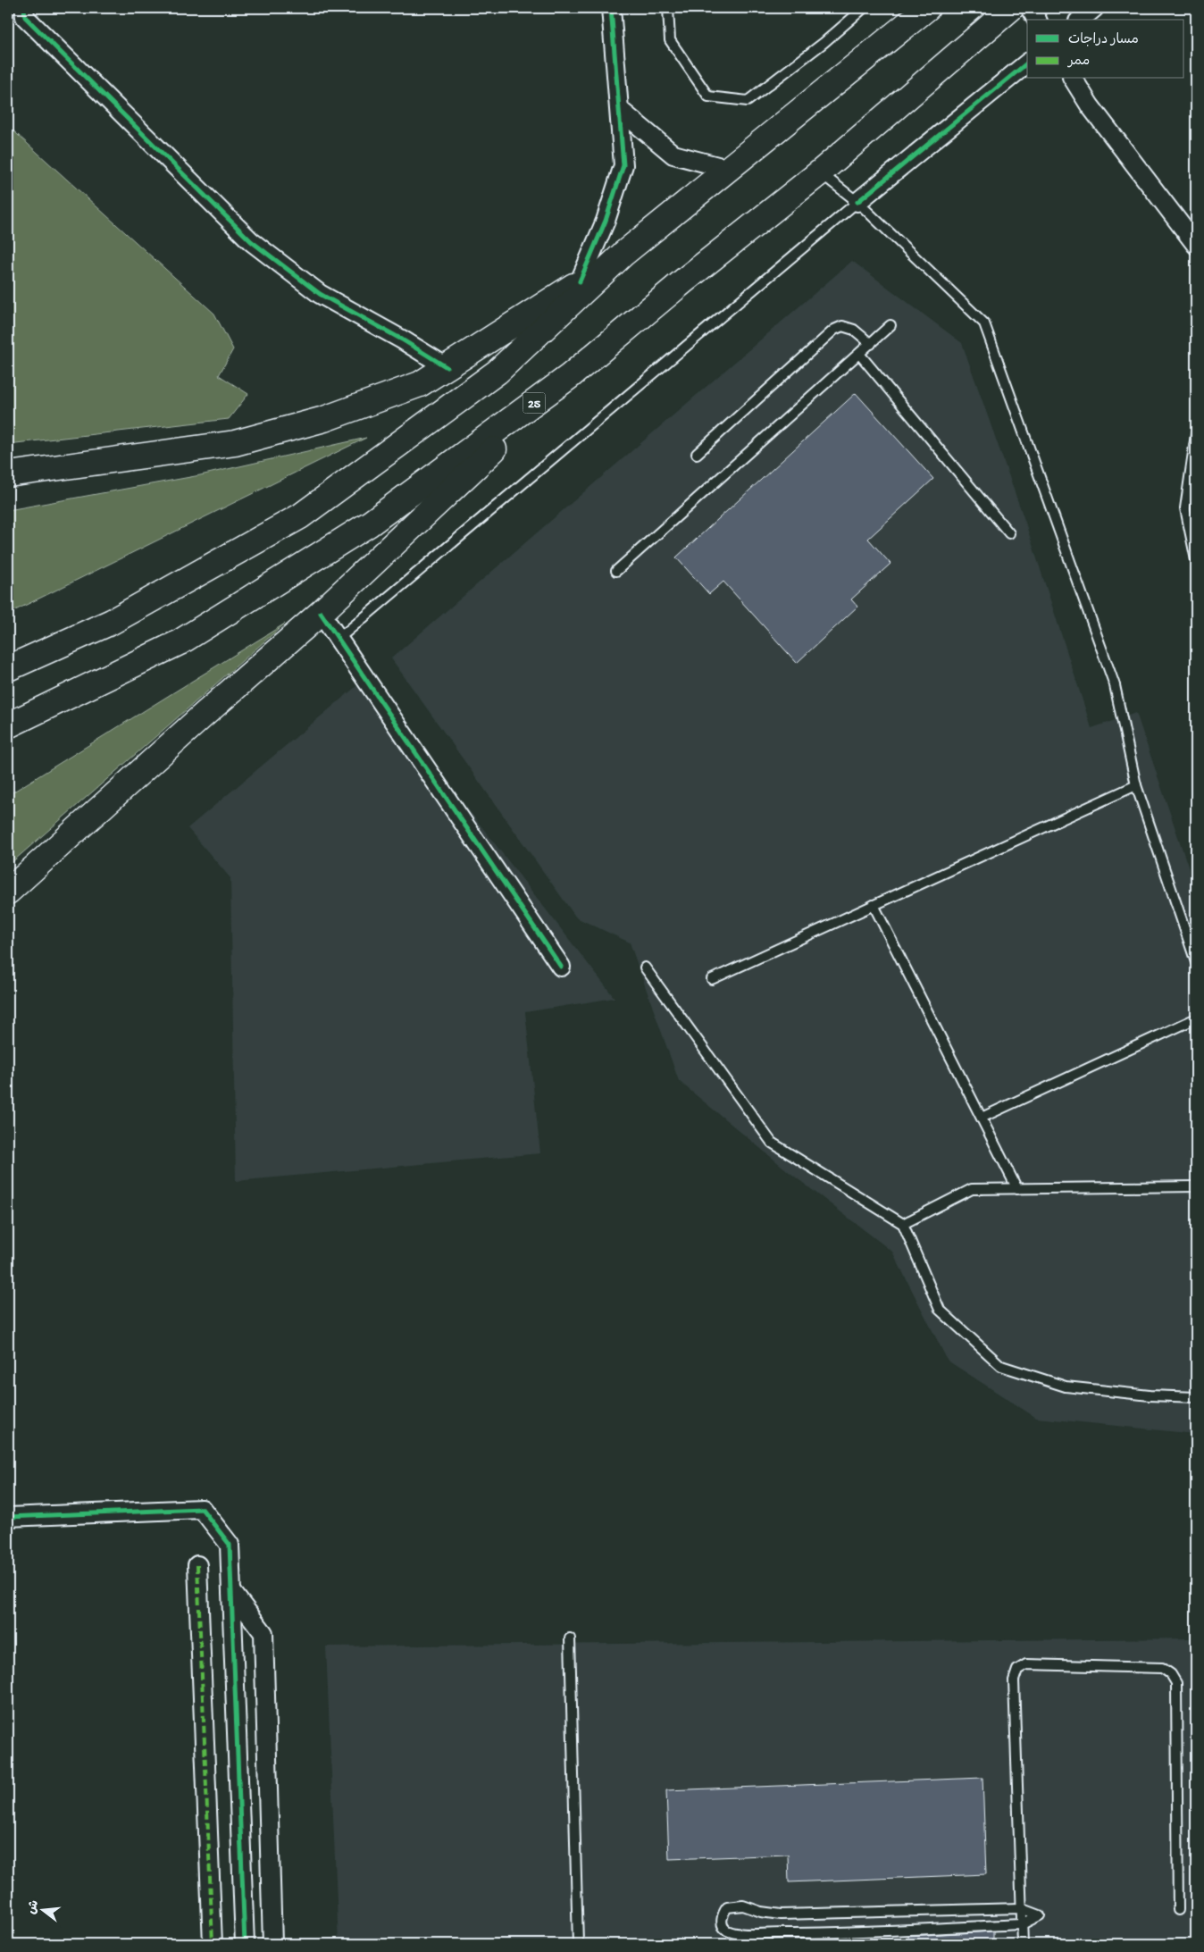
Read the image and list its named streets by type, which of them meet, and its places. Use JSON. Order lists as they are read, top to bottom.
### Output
{
  "streets": {
    "main road": ["25"]
  },
  "legend": ["مسار دراجات", "ممر"],
  "north": "left"
}
